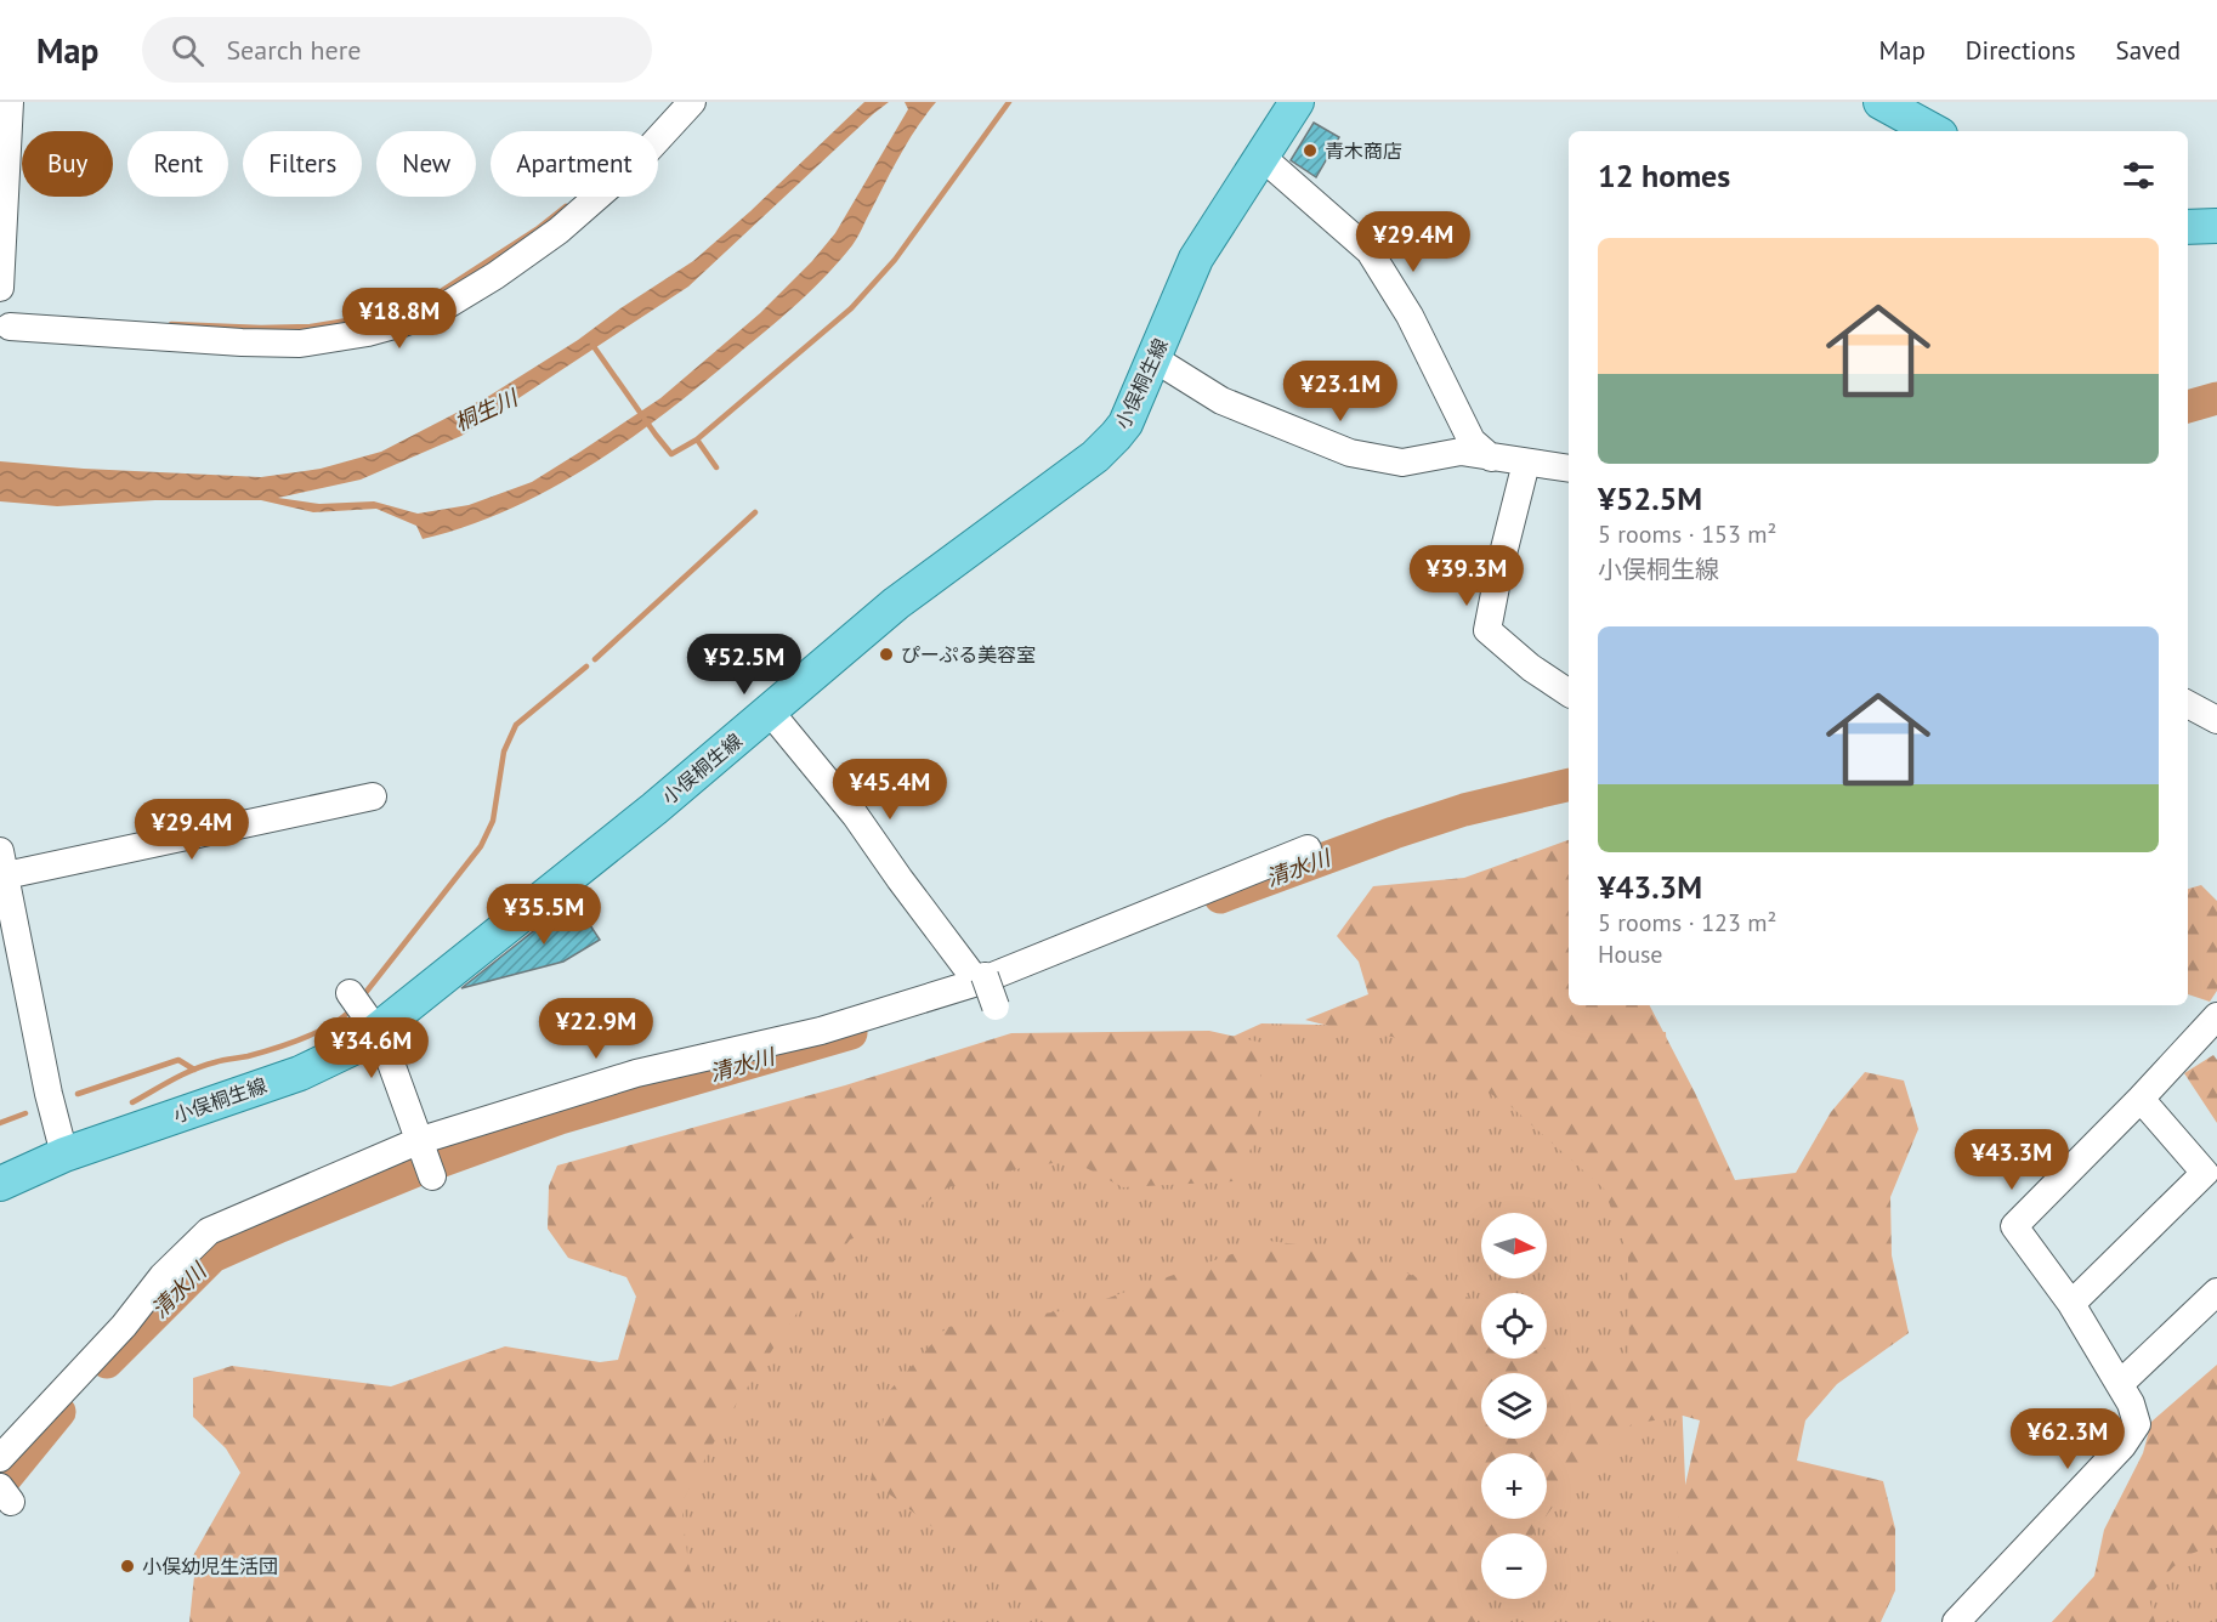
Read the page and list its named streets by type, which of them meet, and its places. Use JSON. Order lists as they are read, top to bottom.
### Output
{
  "streets": {
    "main road": ["小俣桐生線"]
  },
  "water": ["桐生川", "清水川"],
  "places": ["青木商店", "ぴーぷる美容室", "小俣幼児生活団"],
  "north": "right",
  "page": {
    "header": "Map",
    "search": "Search here",
    "nav": ["Map", "Directions", "Saved"],
    "chip": [
      "Buy",
      "Rent",
      "Filters",
      "New",
      "Apartment"
    ],
    "heading": "12 homes",
    "price": [
      "¥29.4M",
      "¥18.8M",
      "¥23.1M",
      "¥39.3M",
      "¥52.5M",
      "¥45.4M",
      "¥29.4M",
      "¥35.5M",
      "¥22.9M",
      "¥34.6M",
      "¥43.3M",
      "¥62.3M"
    ],
    "list": [
      {
        "name": "¥52.5M",
        "note": "5 rooms · 153 m² · 小俣桐生線"
      },
      {
        "name": "¥43.3M",
        "note": "5 rooms · 123 m² · House"
      }
    ],
    "map_buttons": ["+", "−"]
  }
}
